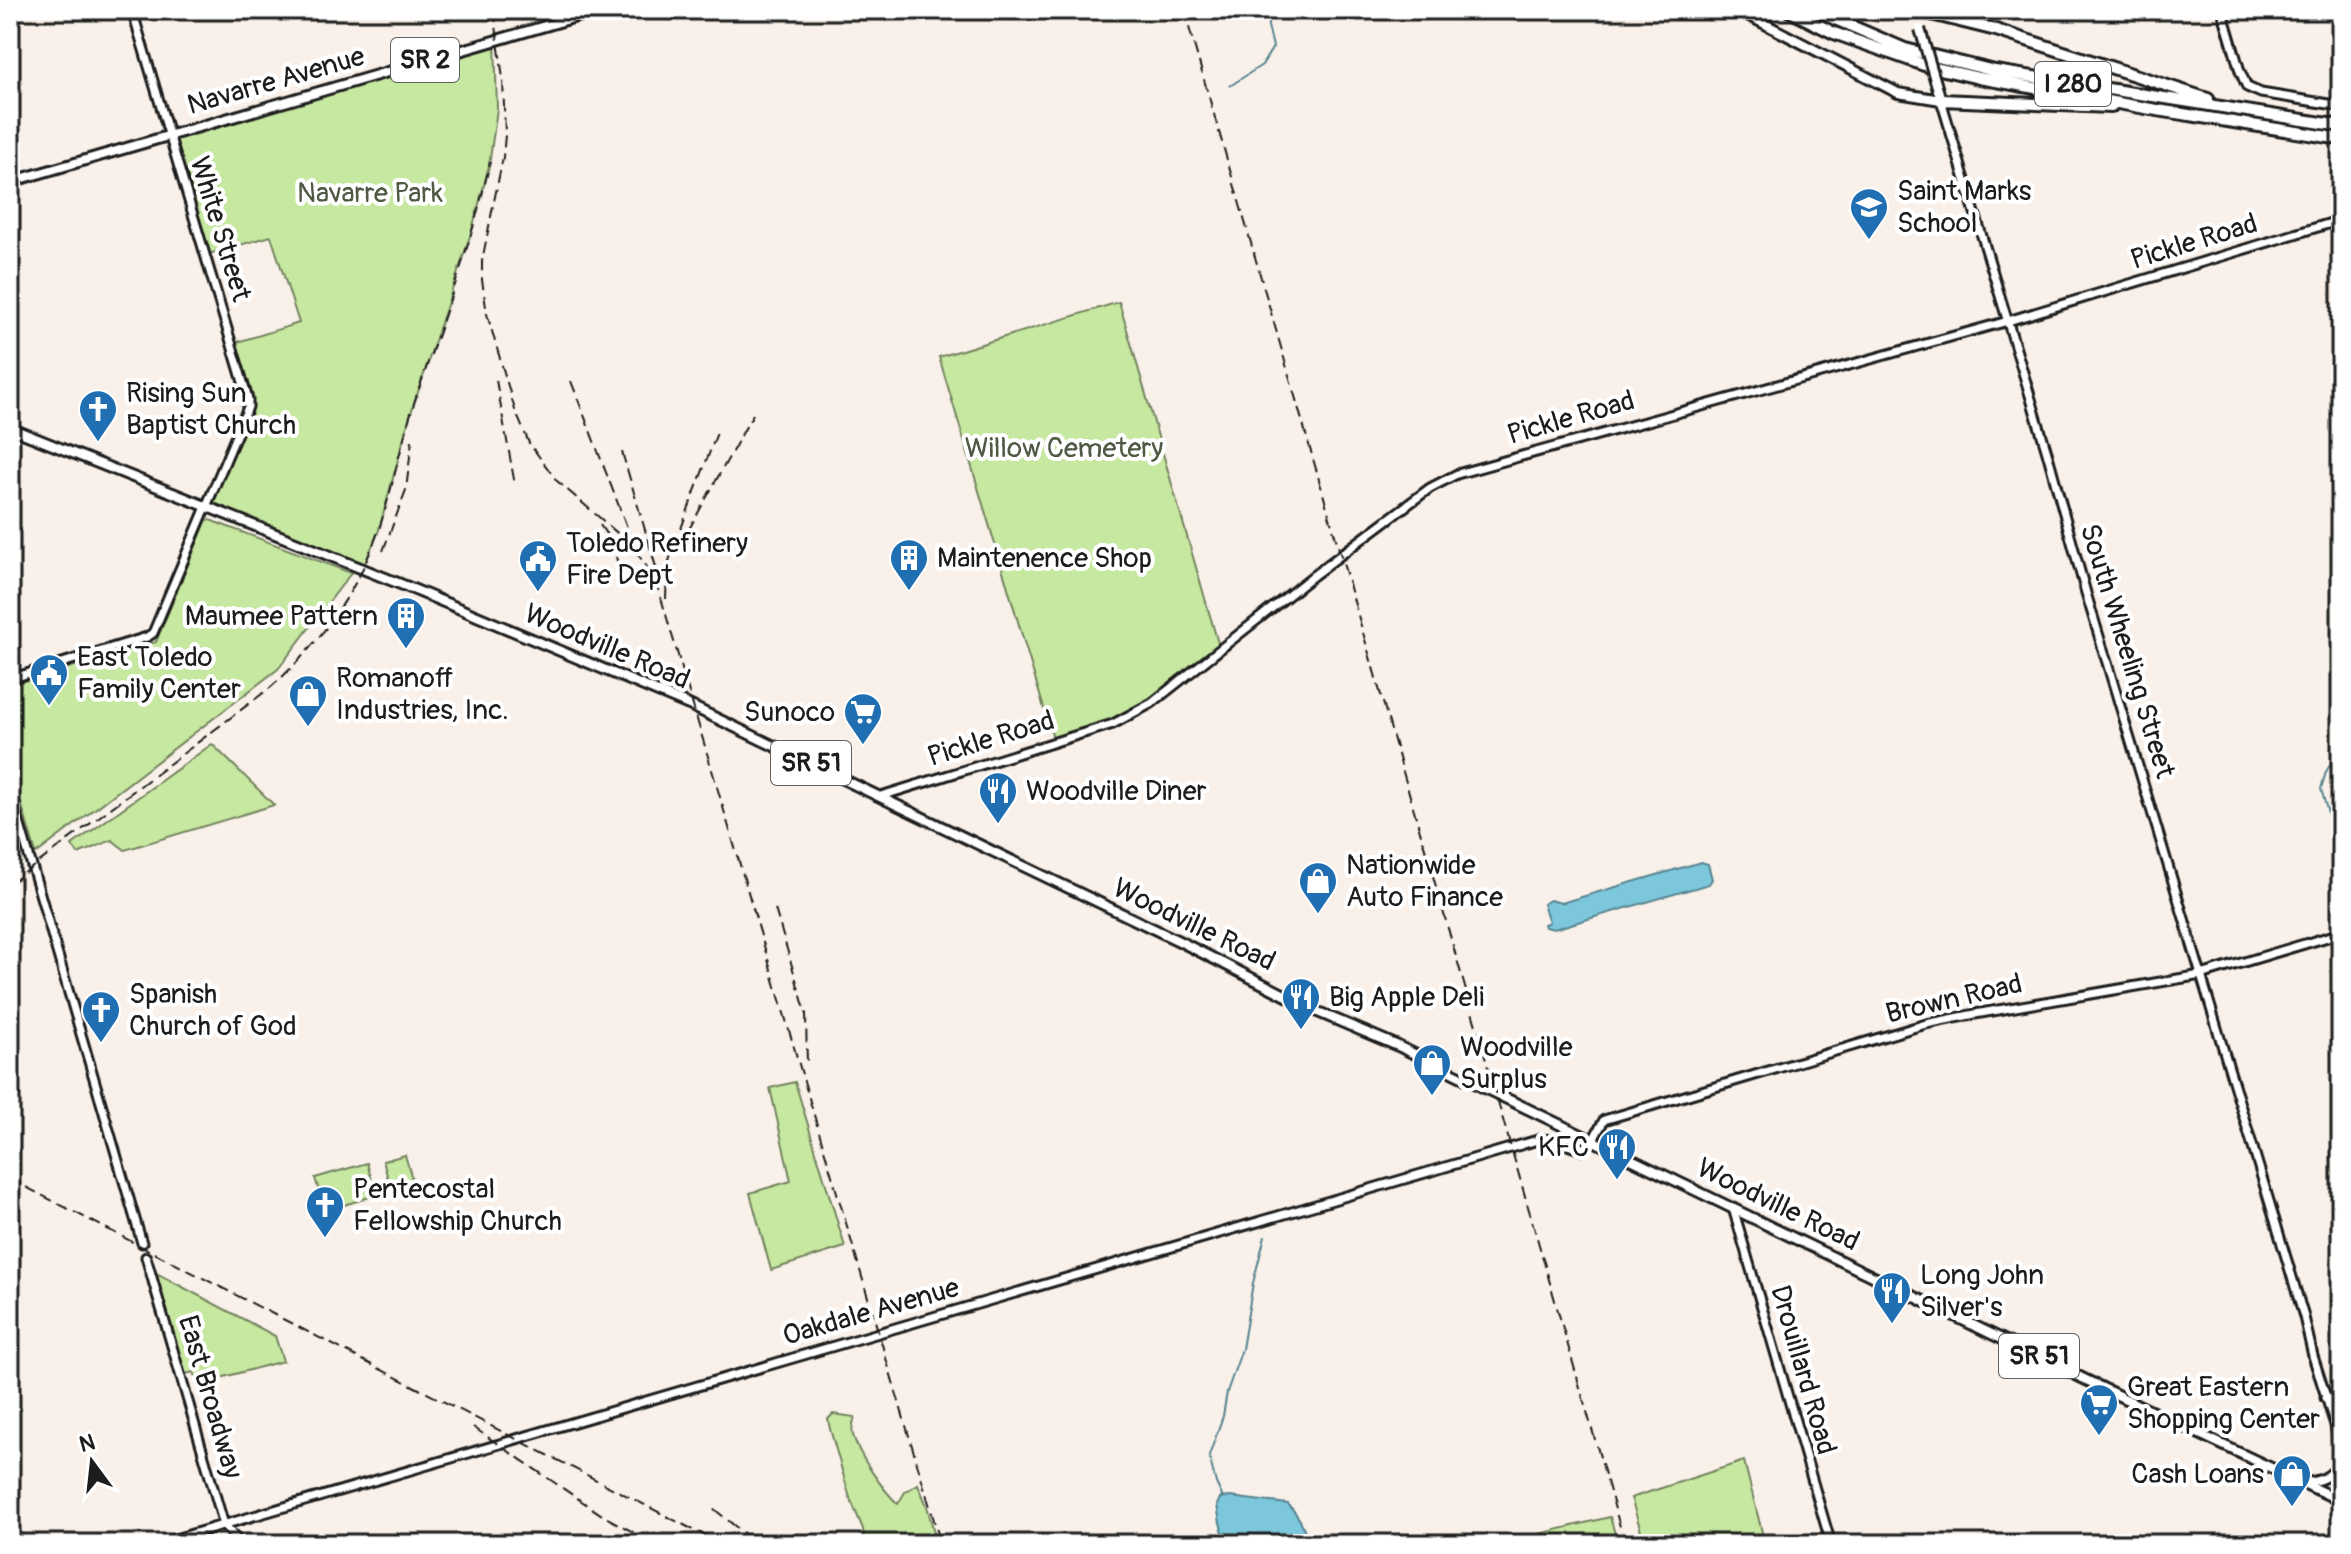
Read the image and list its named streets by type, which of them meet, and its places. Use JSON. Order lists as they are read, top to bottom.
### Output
{
  "streets": {
    "highway": ["I 280"],
    "main road": [
      "SR 2",
      "Navarre Avenue",
      "Woodville Road",
      "South Wheeling Street",
      "SR 51"
    ],
    "street": [
      "White Street",
      "Pickle Road",
      "Brown Road",
      "Oakdale Avenue",
      "Drouillard Road",
      "East Broadway"
    ]
  },
  "crossings": [
    ["Navarre Avenue", "White Street"],
    ["White Street", "Woodville Road"],
    ["Pickle Road", "Woodville Road"],
    ["Pickle Road", "South Wheeling Street"],
    ["Woodville Road", "South Wheeling Street"],
    ["Woodville Road", "Brown Road"],
    ["Woodville Road", "Oakdale Avenue"],
    ["Woodville Road", "Drouillard Road"],
    ["South Wheeling Street", "Brown Road"],
    ["Brown Road", "Oakdale Avenue"],
    ["Oakdale Avenue", "East Broadway"]
  ],
  "parks": ["Navarre Park", "Willow Cemetery"],
  "places": {
    "school or university": ["Saint Marks School"],
    "church": ["Rising Sun Baptist Church", "Spanish Church of God", "Pentecostal Fellowship Church"],
    "building": ["Maintenence Shop", "Maumee Pattern"],
    "public building": ["Toledo Refinery Fire Dept", "East Toledo Family Center"],
    "shop": [
      "Romanoff Industries, Inc.",
      "Nationwide Auto Finance",
      "Woodville Surplus",
      "Cash Loans"
    ],
    "supermarket": ["Sunoco", "Great Eastern Shopping Center"],
    "restaurant": [
      "Woodville Diner",
      "Big Apple Deli",
      "KFC",
      "Long John Silver's"
    ]
  },
  "north": "top"
}
